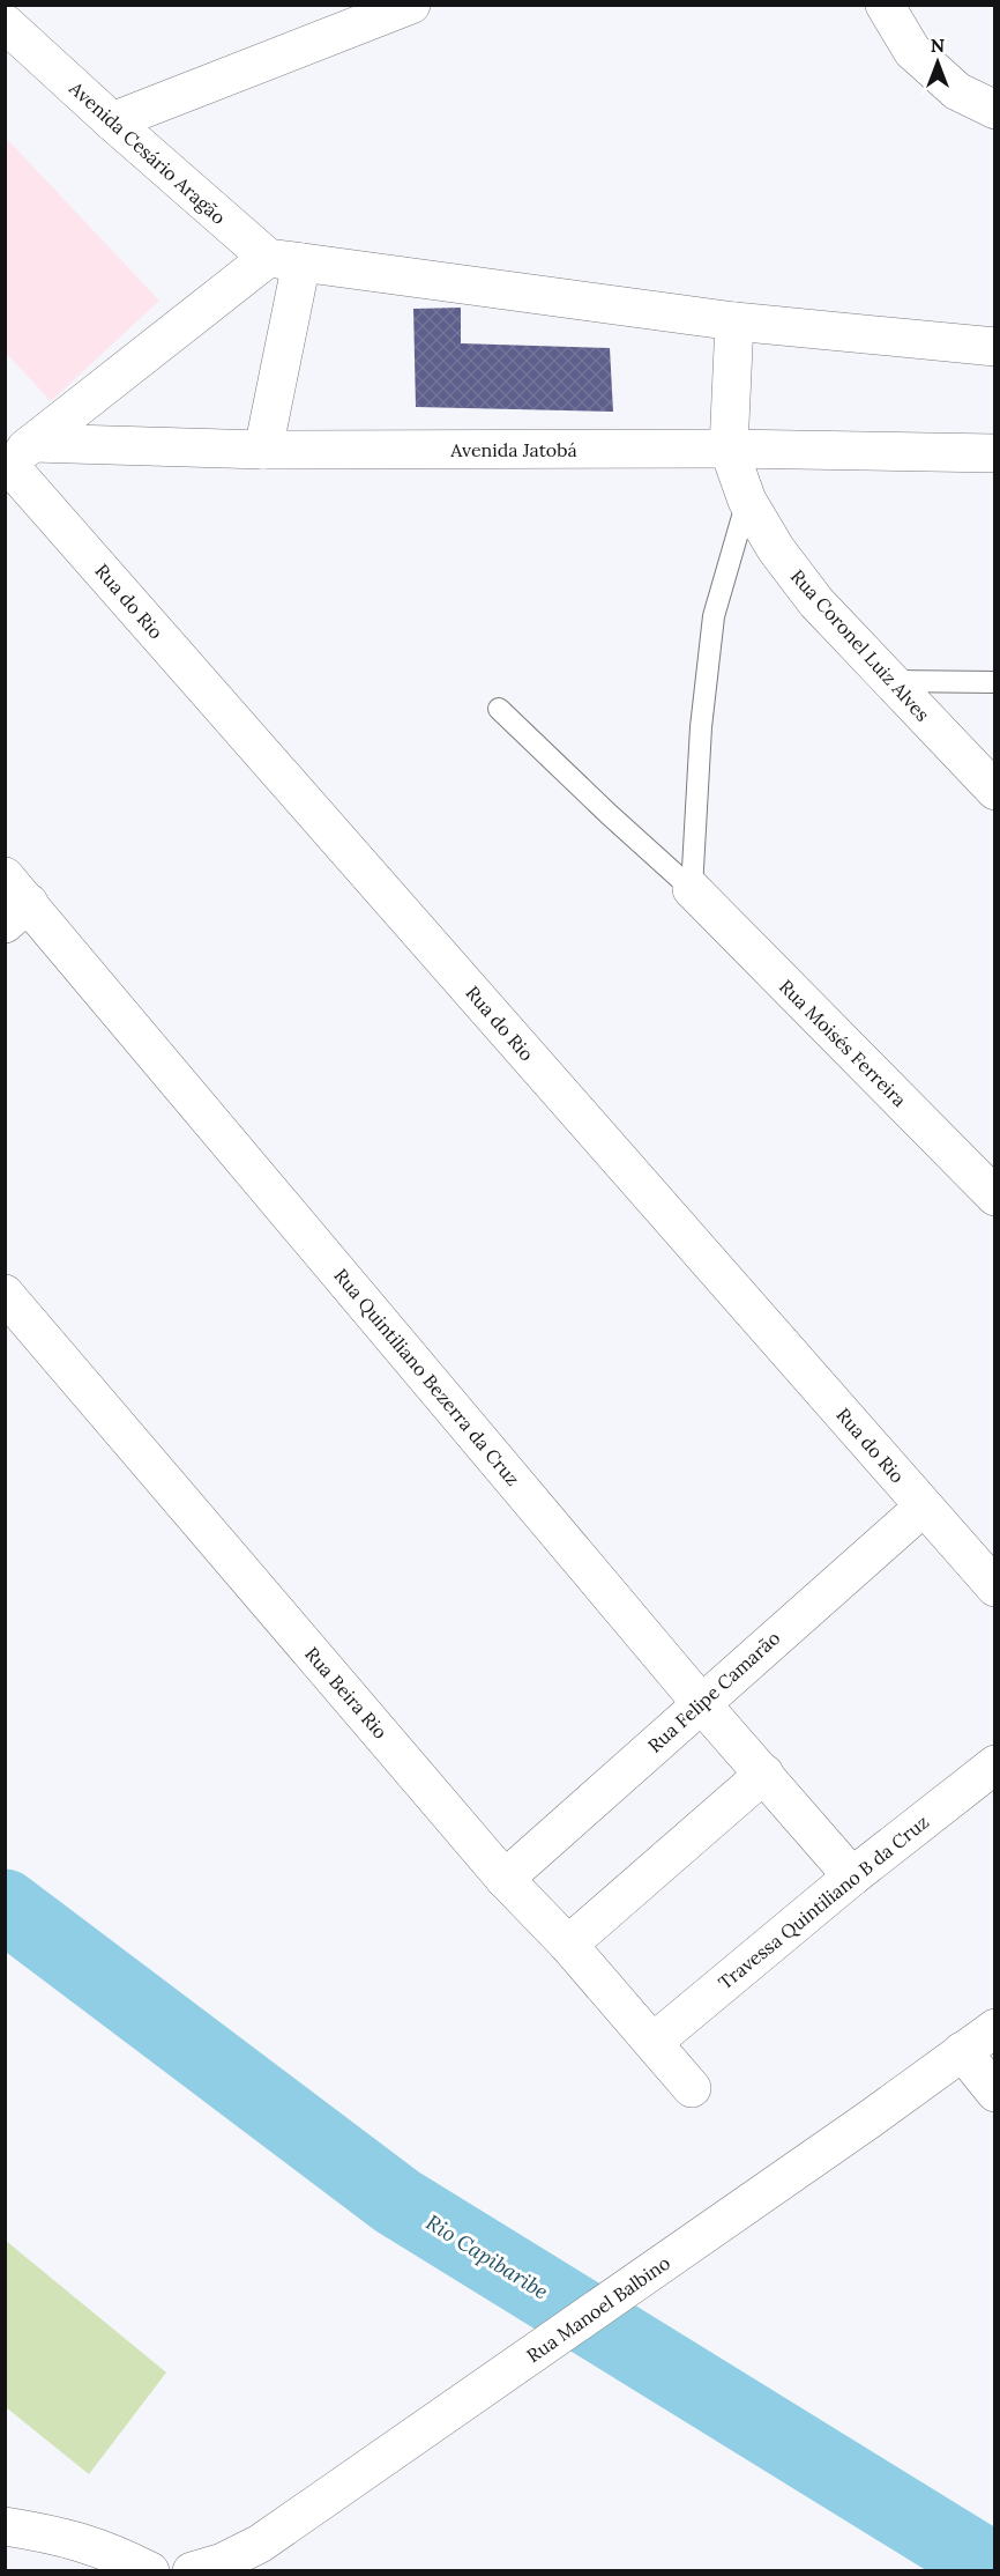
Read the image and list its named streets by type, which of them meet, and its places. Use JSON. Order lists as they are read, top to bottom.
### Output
{
  "streets": {
    "street": [
      "Avenida Cesário Aragão",
      "Avenida Jatobá",
      "Rua do Rio",
      "Rua Coronel Luiz Alves",
      "Rua Moisés Ferreira",
      "Rua Quintiliano Bezerra da Cruz",
      "Rua Felipe Camarão",
      "Rua Beira Rio",
      "Travessa Quintiliano B da Cruz",
      "Rua Manoel Balbino"
    ]
  },
  "crossings": [
    ["Avenida Jatobá", "Rua do Rio"],
    ["Avenida Jatobá", "Rua Coronel Luiz Alves"],
    ["Rua do Rio", "Rua Felipe Camarão"],
    ["Rua Quintiliano Bezerra da Cruz", "Rua Felipe Camarão"],
    ["Rua Quintiliano Bezerra da Cruz", "Travessa Quintiliano B da Cruz"],
    ["Rua Felipe Camarão", "Rua Beira Rio"],
    ["Rua Beira Rio", "Travessa Quintiliano B da Cruz"]
  ],
  "water": ["Rio Capibaribe"],
  "north": "top"
}
